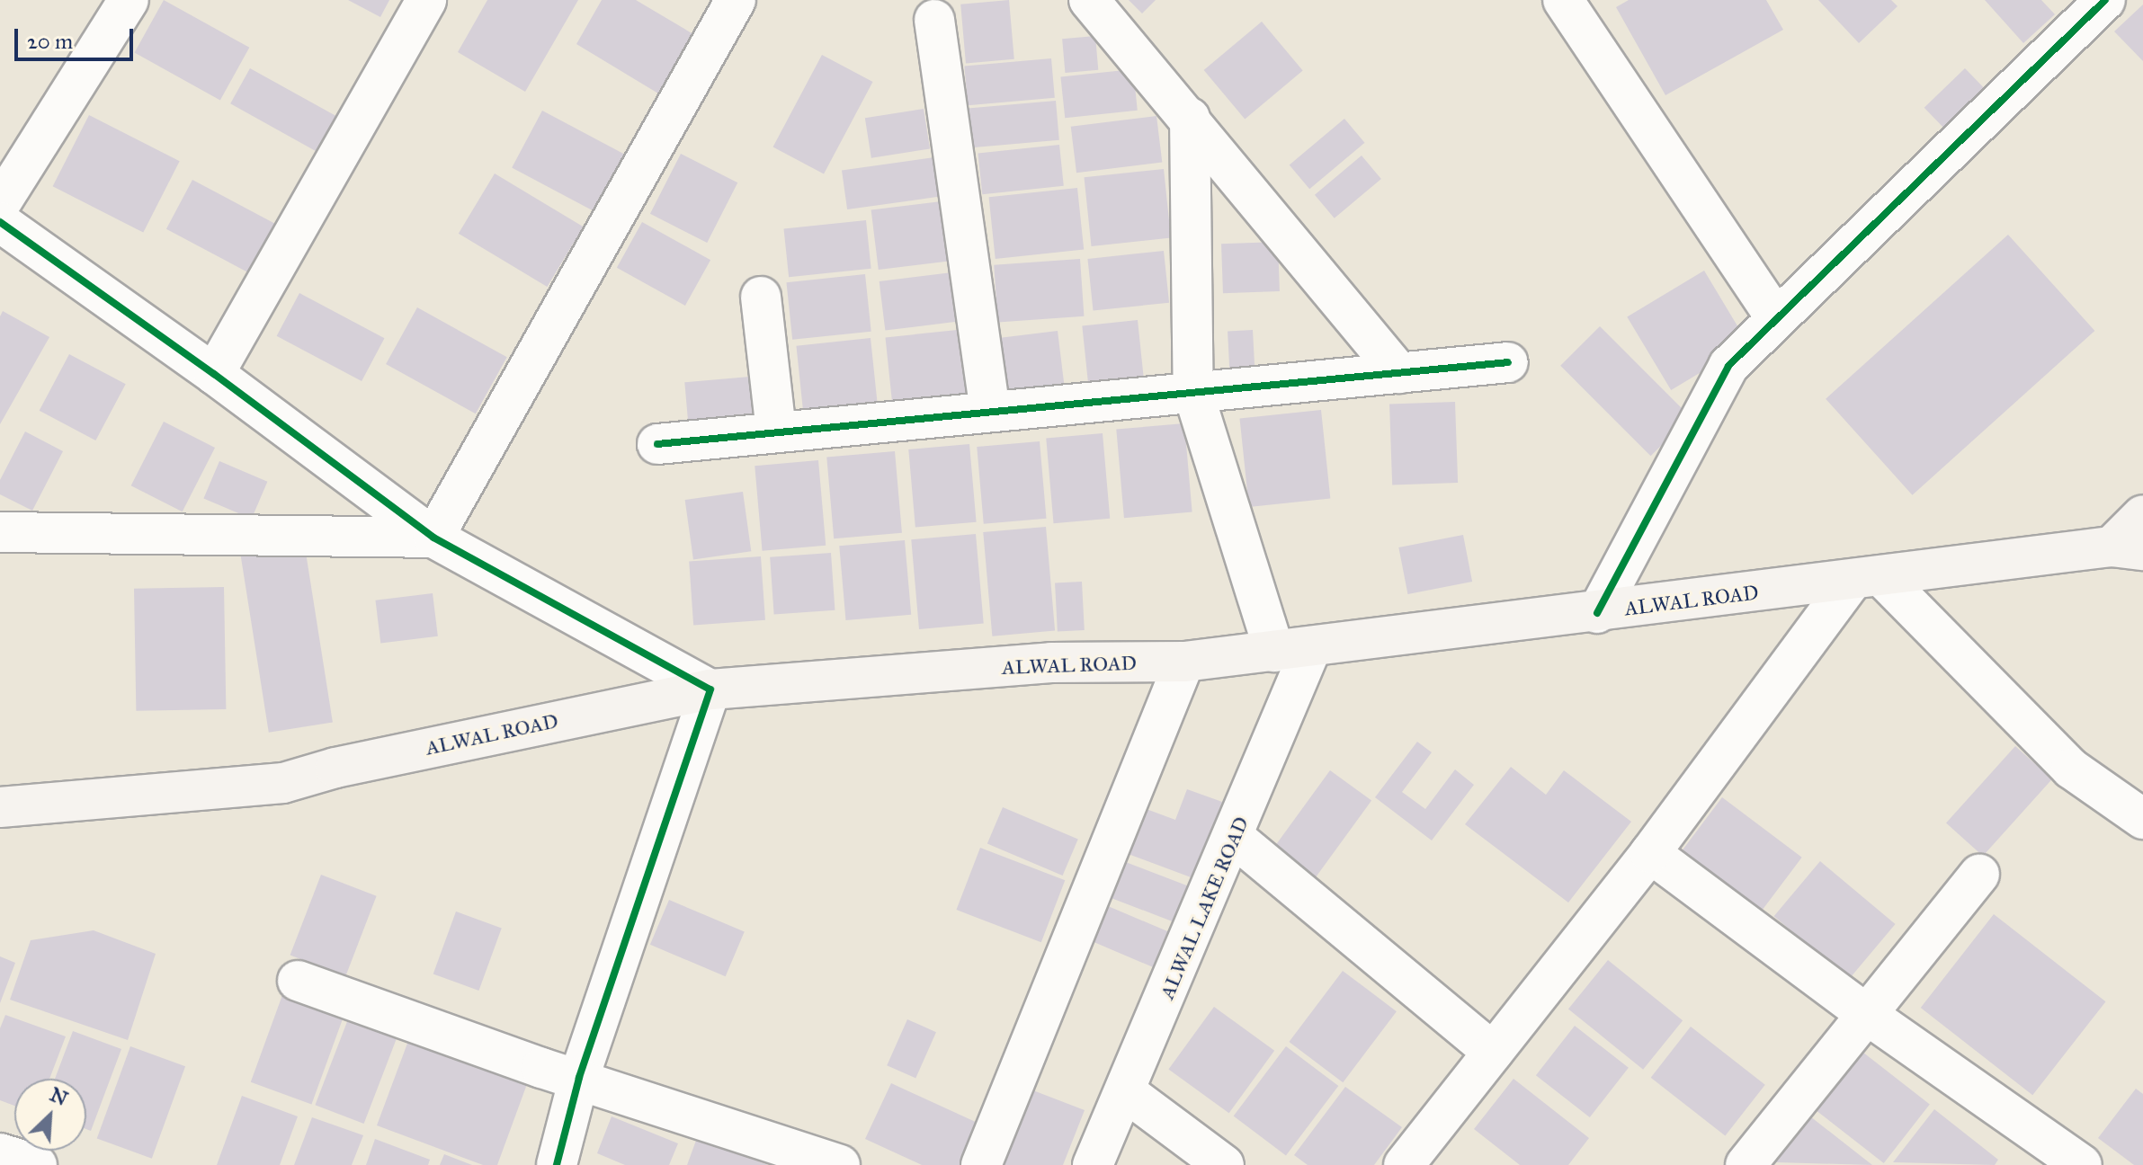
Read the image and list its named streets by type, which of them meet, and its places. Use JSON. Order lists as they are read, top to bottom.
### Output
{
  "streets": {
    "main road": ["ALWAL ROAD"],
    "street": ["ALWAL LAKE ROAD"]
  },
  "crossings": [
    ["ALWAL ROAD", "ALWAL LAKE ROAD"]
  ],
  "scale_bar": "20 m",
  "north": "top right"
}
